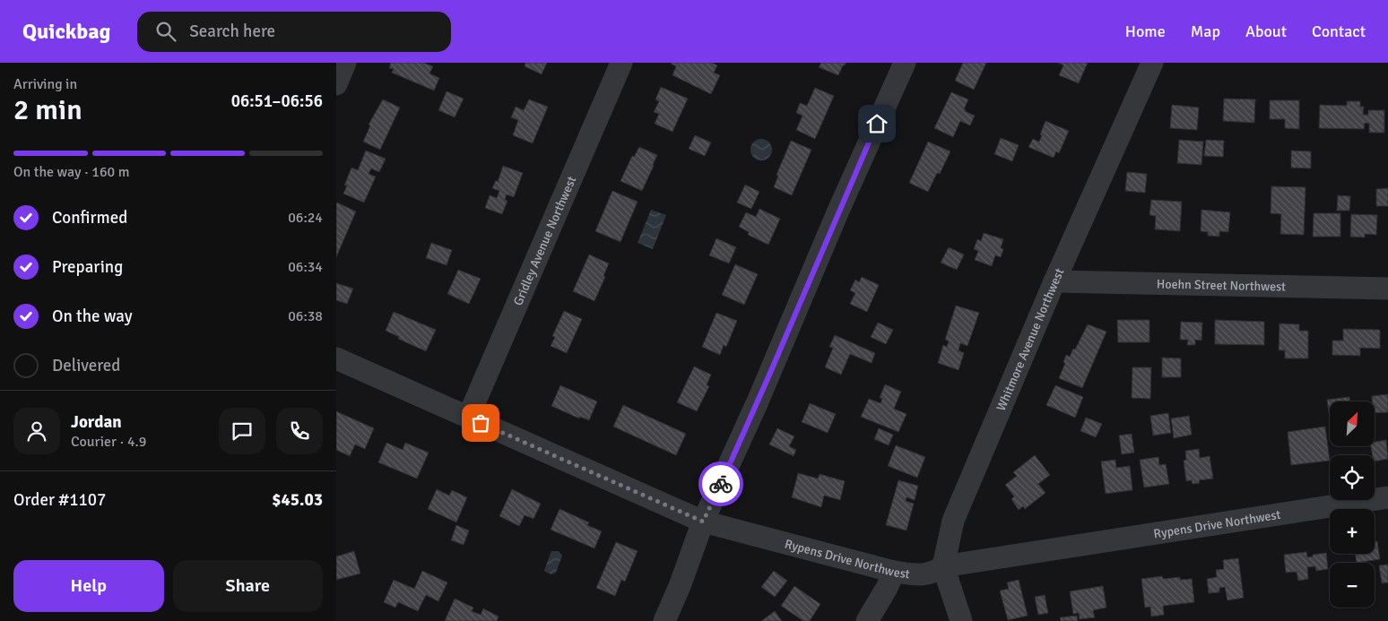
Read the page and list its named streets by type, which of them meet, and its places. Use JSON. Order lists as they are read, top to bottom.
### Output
{
  "streets": {
    "street": [
      "Gridley Avenue Northwest",
      "Hoehn Street Northwest",
      "Whitmore Avenue Northwest",
      "Rypens Drive Northwest"
    ]
  },
  "crossings": [
    ["Gridley Avenue Northwest", "Rypens Drive Northwest"],
    ["Hoehn Street Northwest", "Whitmore Avenue Northwest"],
    ["Whitmore Avenue Northwest", "Rypens Drive Northwest"]
  ],
  "north": "top right",
  "page": {
    "header": "Quickbag",
    "search": "Search here",
    "nav": [
      "Home",
      "Map",
      "About",
      "Contact"
    ],
    "heading": ["2 min", "Arriving in", "06:51–06:56"],
    "panel": [
      "Jordan",
      "Courier · 4.9",
      "Order #1107",
      "$45.03"
    ],
    "bar": "On the way · 160 m",
    "list": [
      ["Confirmed", "06:24"],
      ["Preparing", "06:34"],
      ["On the way", "06:38"],
      "Delivered"
    ],
    "map_buttons": ["+", "−"],
    "buttons": ["Help", "Share"]
  }
}
